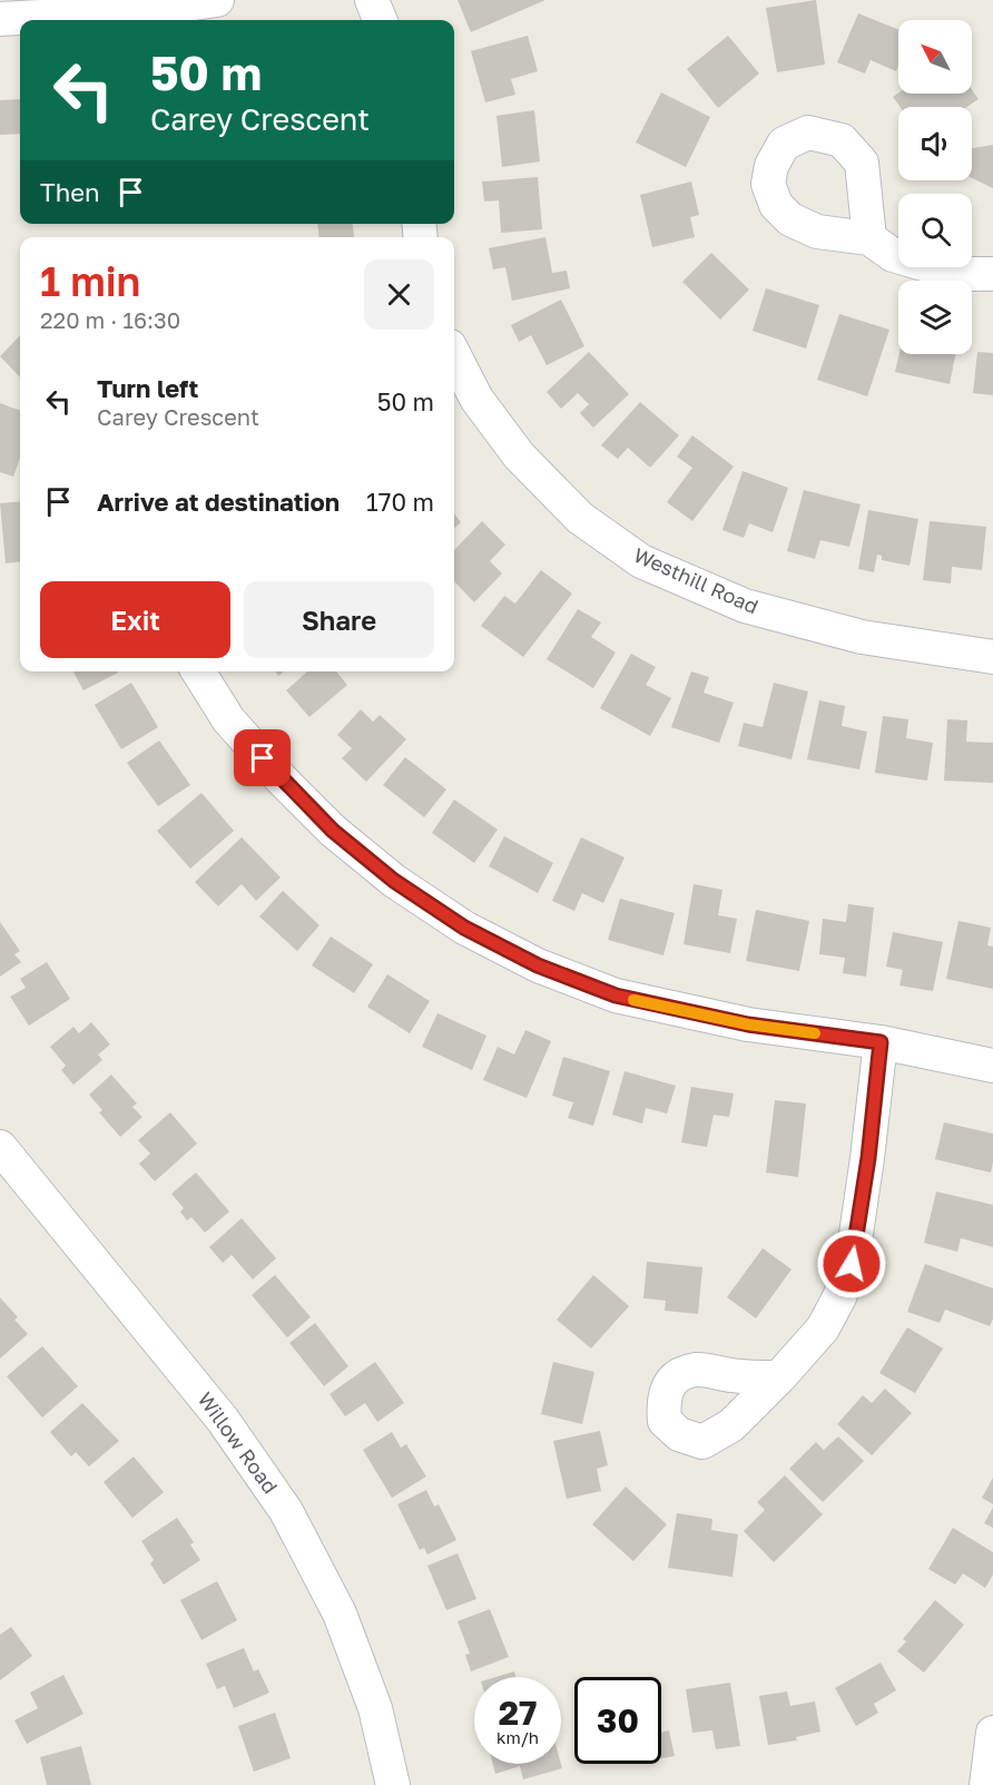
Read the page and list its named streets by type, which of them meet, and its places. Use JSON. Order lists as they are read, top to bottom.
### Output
{
  "streets": {
    "street": ["Westhill Road", "Willow Road"]
  },
  "north": "top left",
  "page": {
    "turn": ["50 m", "Carey Crescent"],
    "then": "Then",
    "heading": ["1 min", "220 m · 16:30"],
    "list": [
      {
        "name": "Turn left",
        "note": "Carey Crescent",
        "value": "50 m"
      },
      {
        "name": "Arrive at destination",
        "value": "170 m"
      }
    ],
    "buttons": ["Exit", "Share"],
    "speed": "27 km/h",
    "limit": "30"
  }
}
